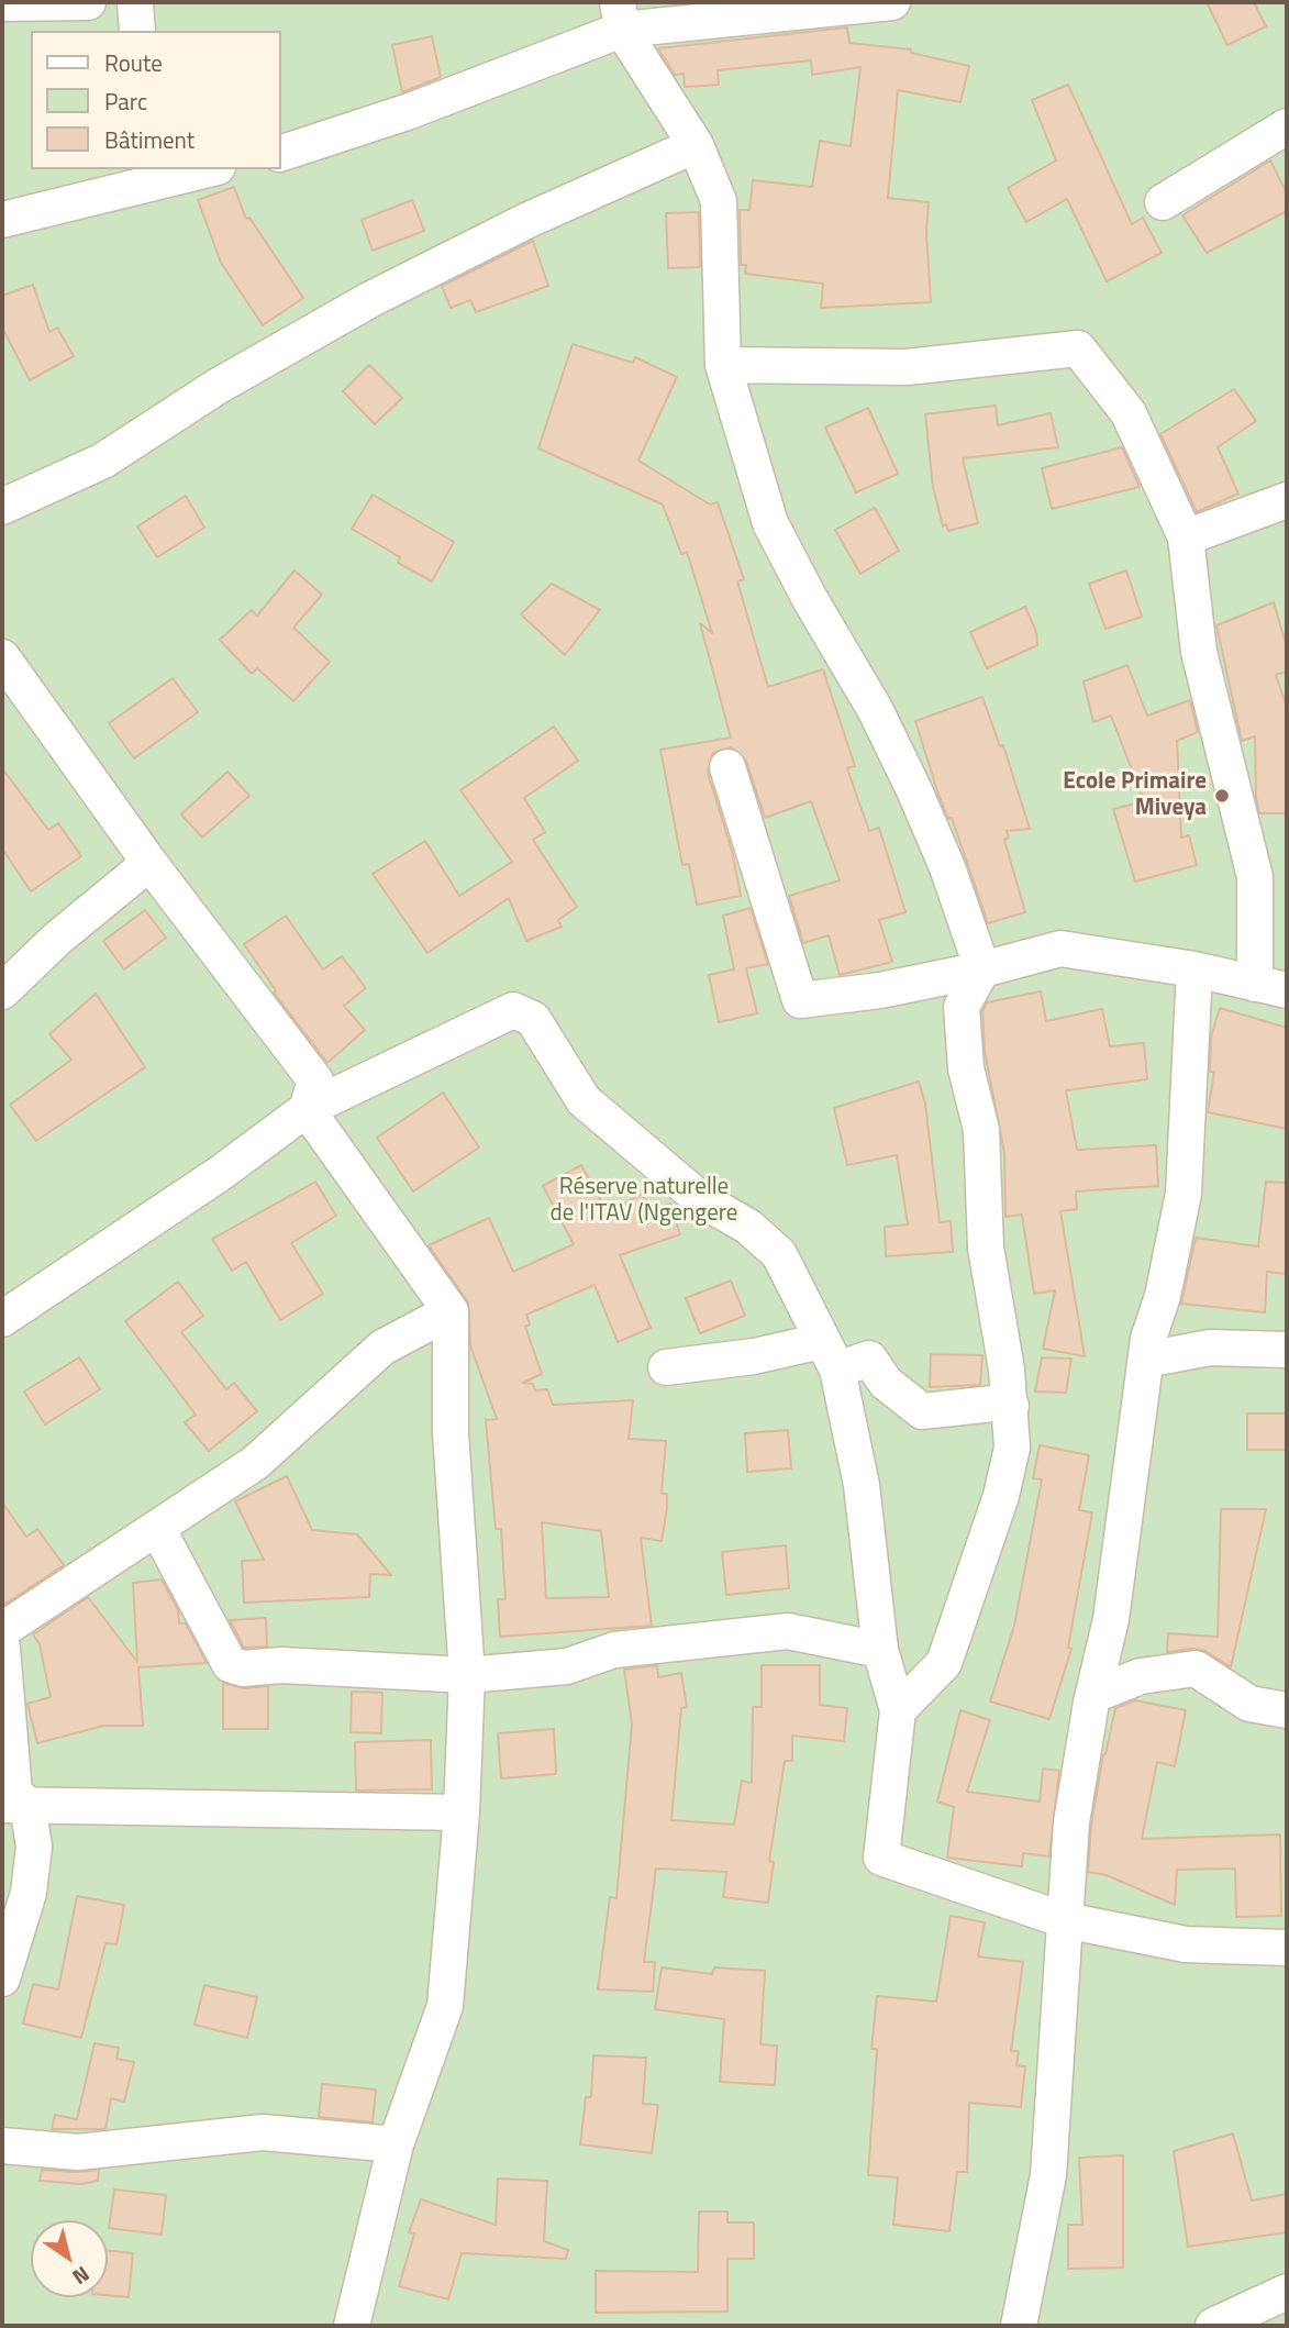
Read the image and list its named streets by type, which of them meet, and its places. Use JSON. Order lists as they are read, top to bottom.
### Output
{
  "parks": ["Réserve naturelle de l'ITAV (Ngengere"],
  "places": ["Ecole Primaire Miveya"],
  "legend": ["Route", "Parc", "Bâtiment"],
  "north": "bottom right"
}
